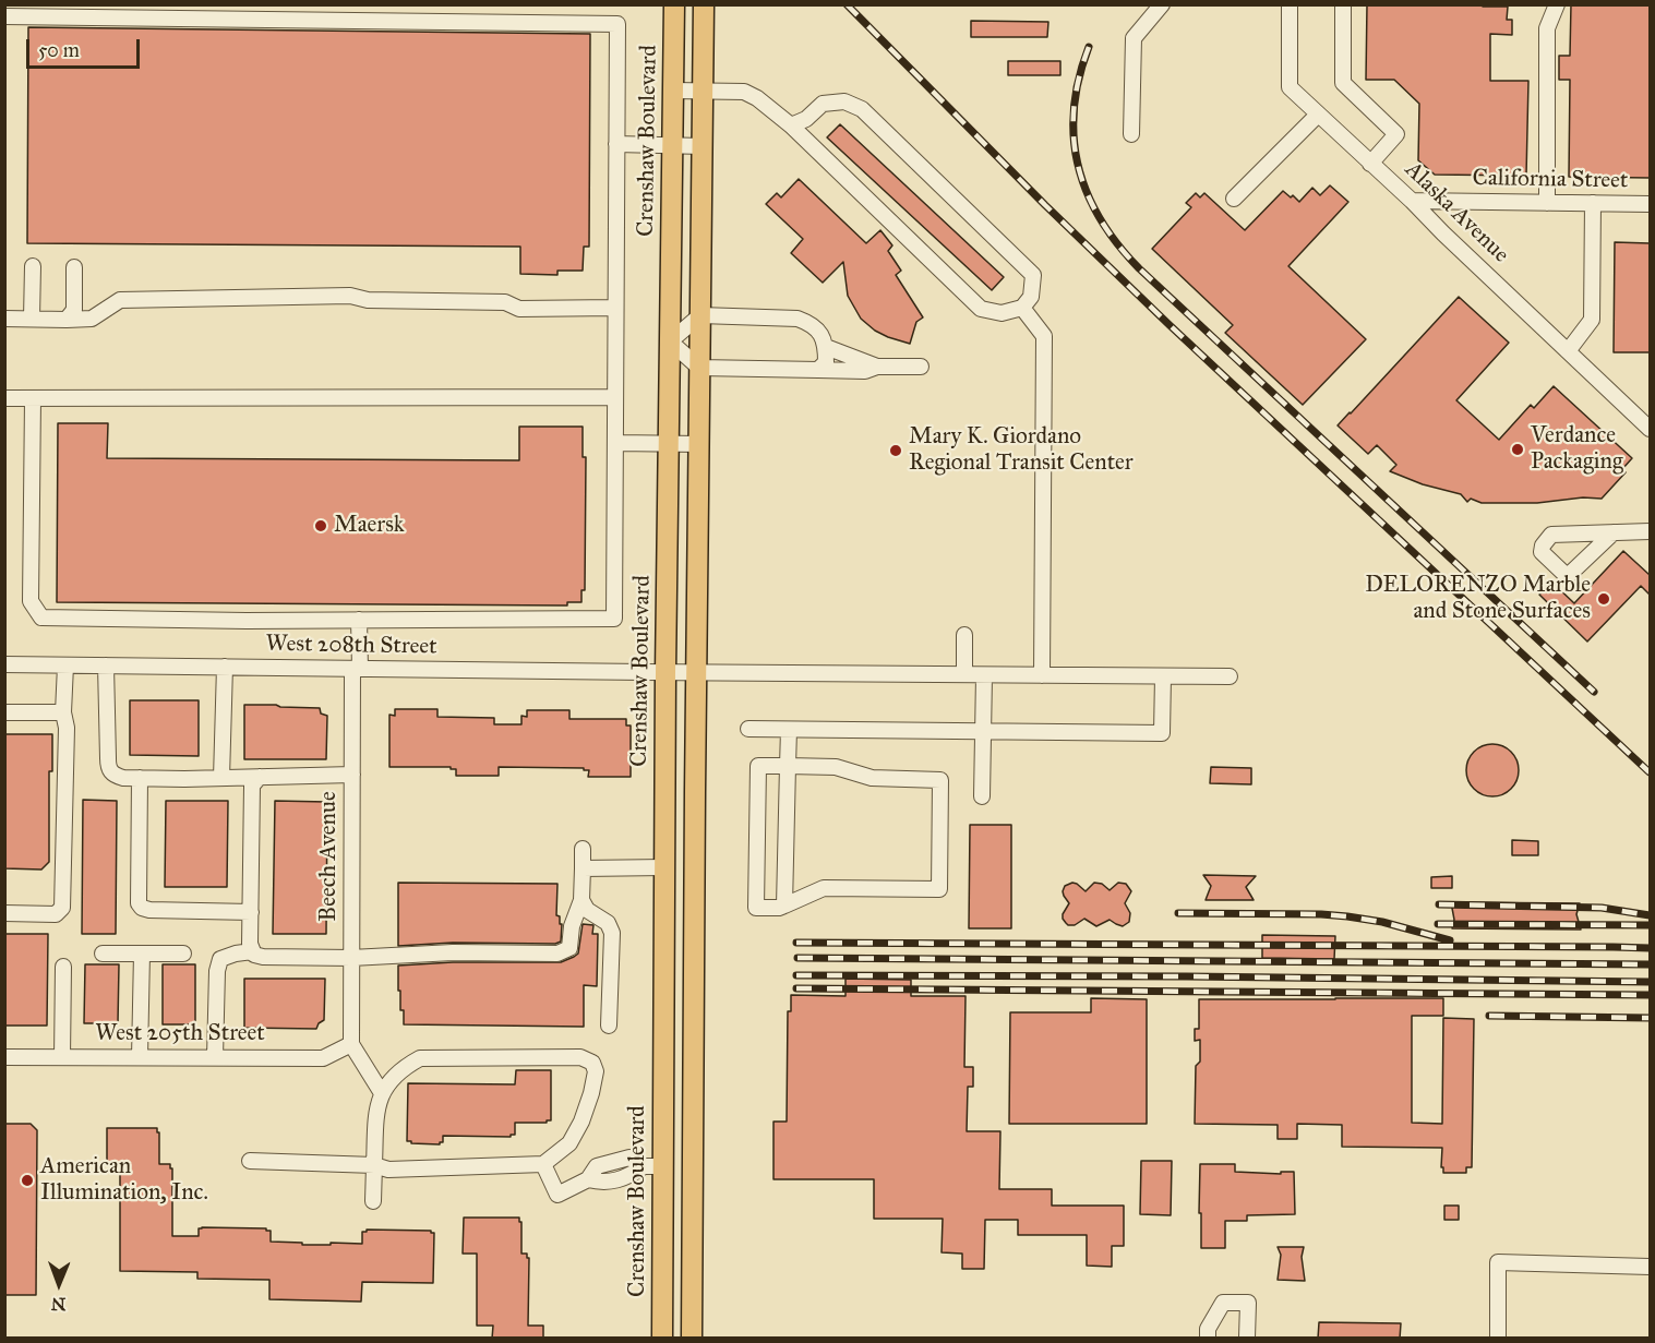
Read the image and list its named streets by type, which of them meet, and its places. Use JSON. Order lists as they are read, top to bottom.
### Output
{
  "streets": {
    "main road": ["Crenshaw Boulevard"],
    "street": [
      "California Street",
      "Alaska Avenue",
      "West 208th Street",
      "Beech Avenue",
      "West 205th Street"
    ]
  },
  "crossings": [
    ["Crenshaw Boulevard", "West 208th Street"],
    ["California Street", "Alaska Avenue"],
    ["West 208th Street", "Beech Avenue"],
    ["Beech Avenue", "West 205th Street"]
  ],
  "places": [
    "Verdance Packaging",
    "Mary K. Giordano Regional Transit Center",
    "Maersk",
    "DELORENZO Marble and Stone Surfaces",
    "American Illumination, Inc."
  ],
  "scale_bar": "50 m",
  "north": "bottom"
}
